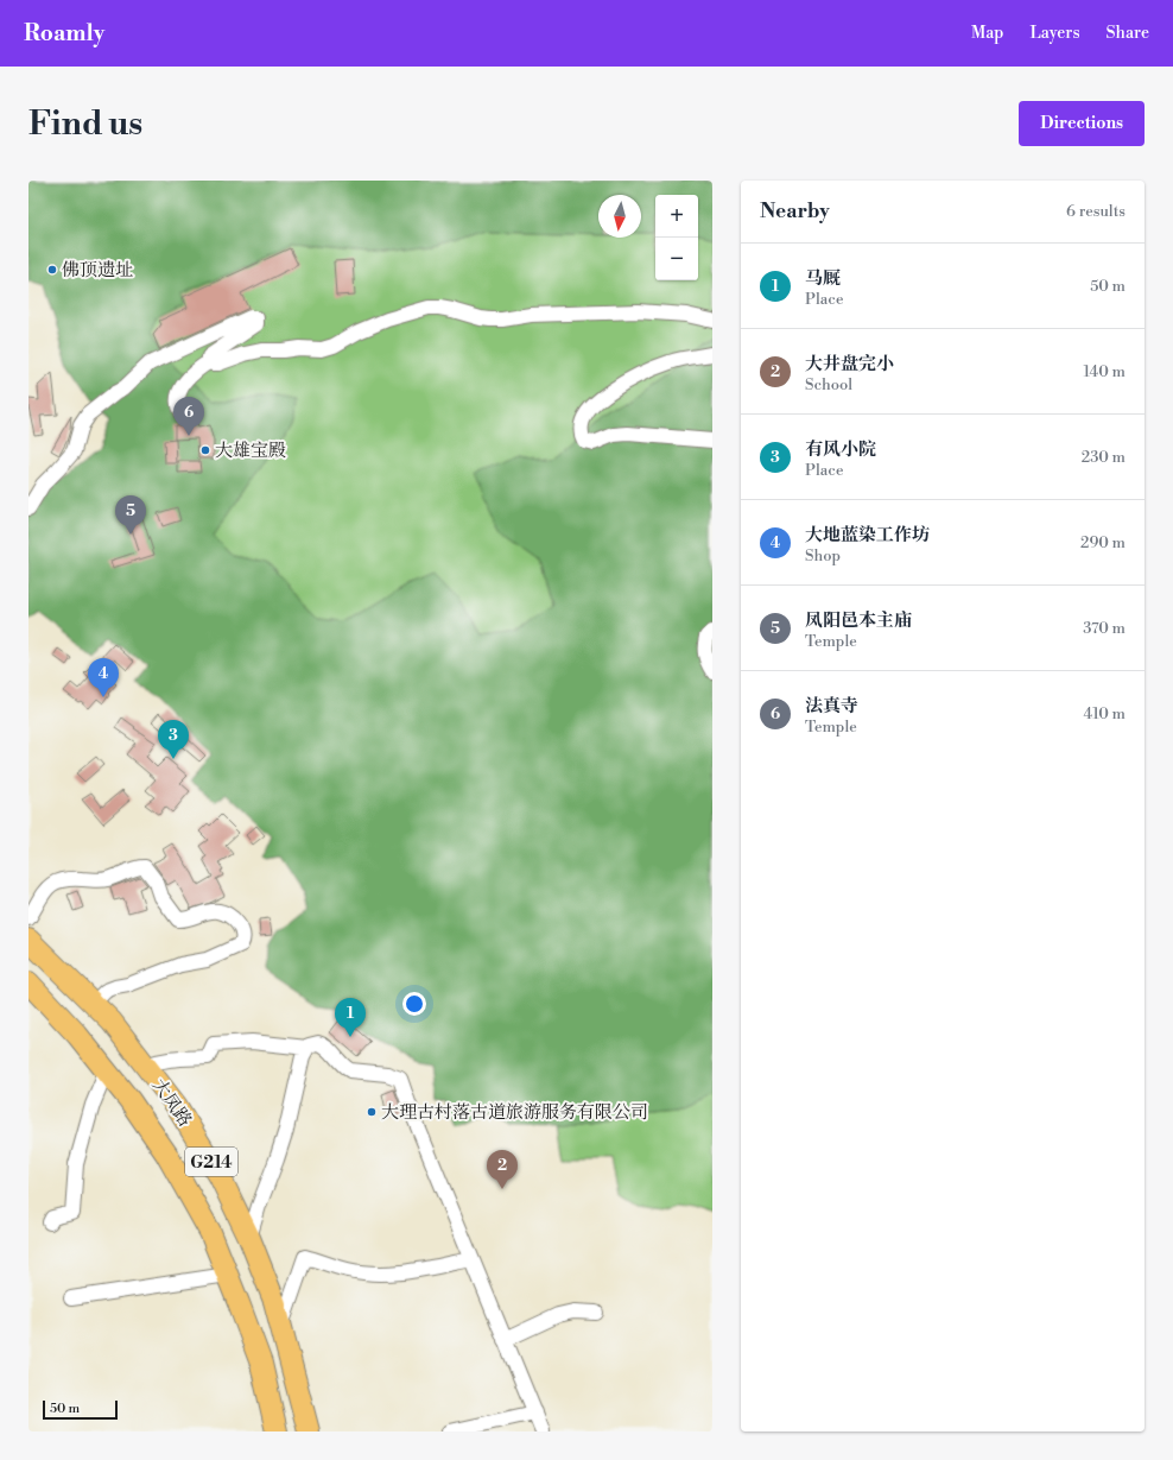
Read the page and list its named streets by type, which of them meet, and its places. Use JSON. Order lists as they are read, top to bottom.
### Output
{
  "streets": {
    "highway": ["大凤路", "G214"]
  },
  "places": ["佛顶遗址", "大雄宝殿", "大理古村落古道旅游服务有限公司"],
  "scale_bar": "50 m",
  "north": "bottom",
  "page": {
    "header": "Roamly",
    "nav": ["Map", "Layers", "Share"],
    "buttons": "Directions",
    "title": "Find us",
    "heading": ["Nearby", "6 results"],
    "map_buttons": ["+", "−"],
    "list": [
      {
        "mark": "1",
        "name": "马厩",
        "note": "Place",
        "value": "50 m"
      },
      {
        "mark": "2",
        "name": "大井盘完小",
        "note": "School",
        "value": "140 m"
      },
      {
        "mark": "3",
        "name": "有风小院",
        "note": "Place",
        "value": "230 m"
      },
      {
        "mark": "4",
        "name": "大地蓝染工作坊",
        "note": "Shop",
        "value": "290 m"
      },
      {
        "mark": "5",
        "name": "凤阳邑本主庙",
        "note": "Temple",
        "value": "370 m"
      },
      {
        "mark": "6",
        "name": "法真寺",
        "note": "Temple",
        "value": "410 m"
      }
    ],
    "pins": [
      "6",
      "5",
      "4",
      "3",
      "1",
      "2"
    ],
    "scale": "50 m"
  }
}
